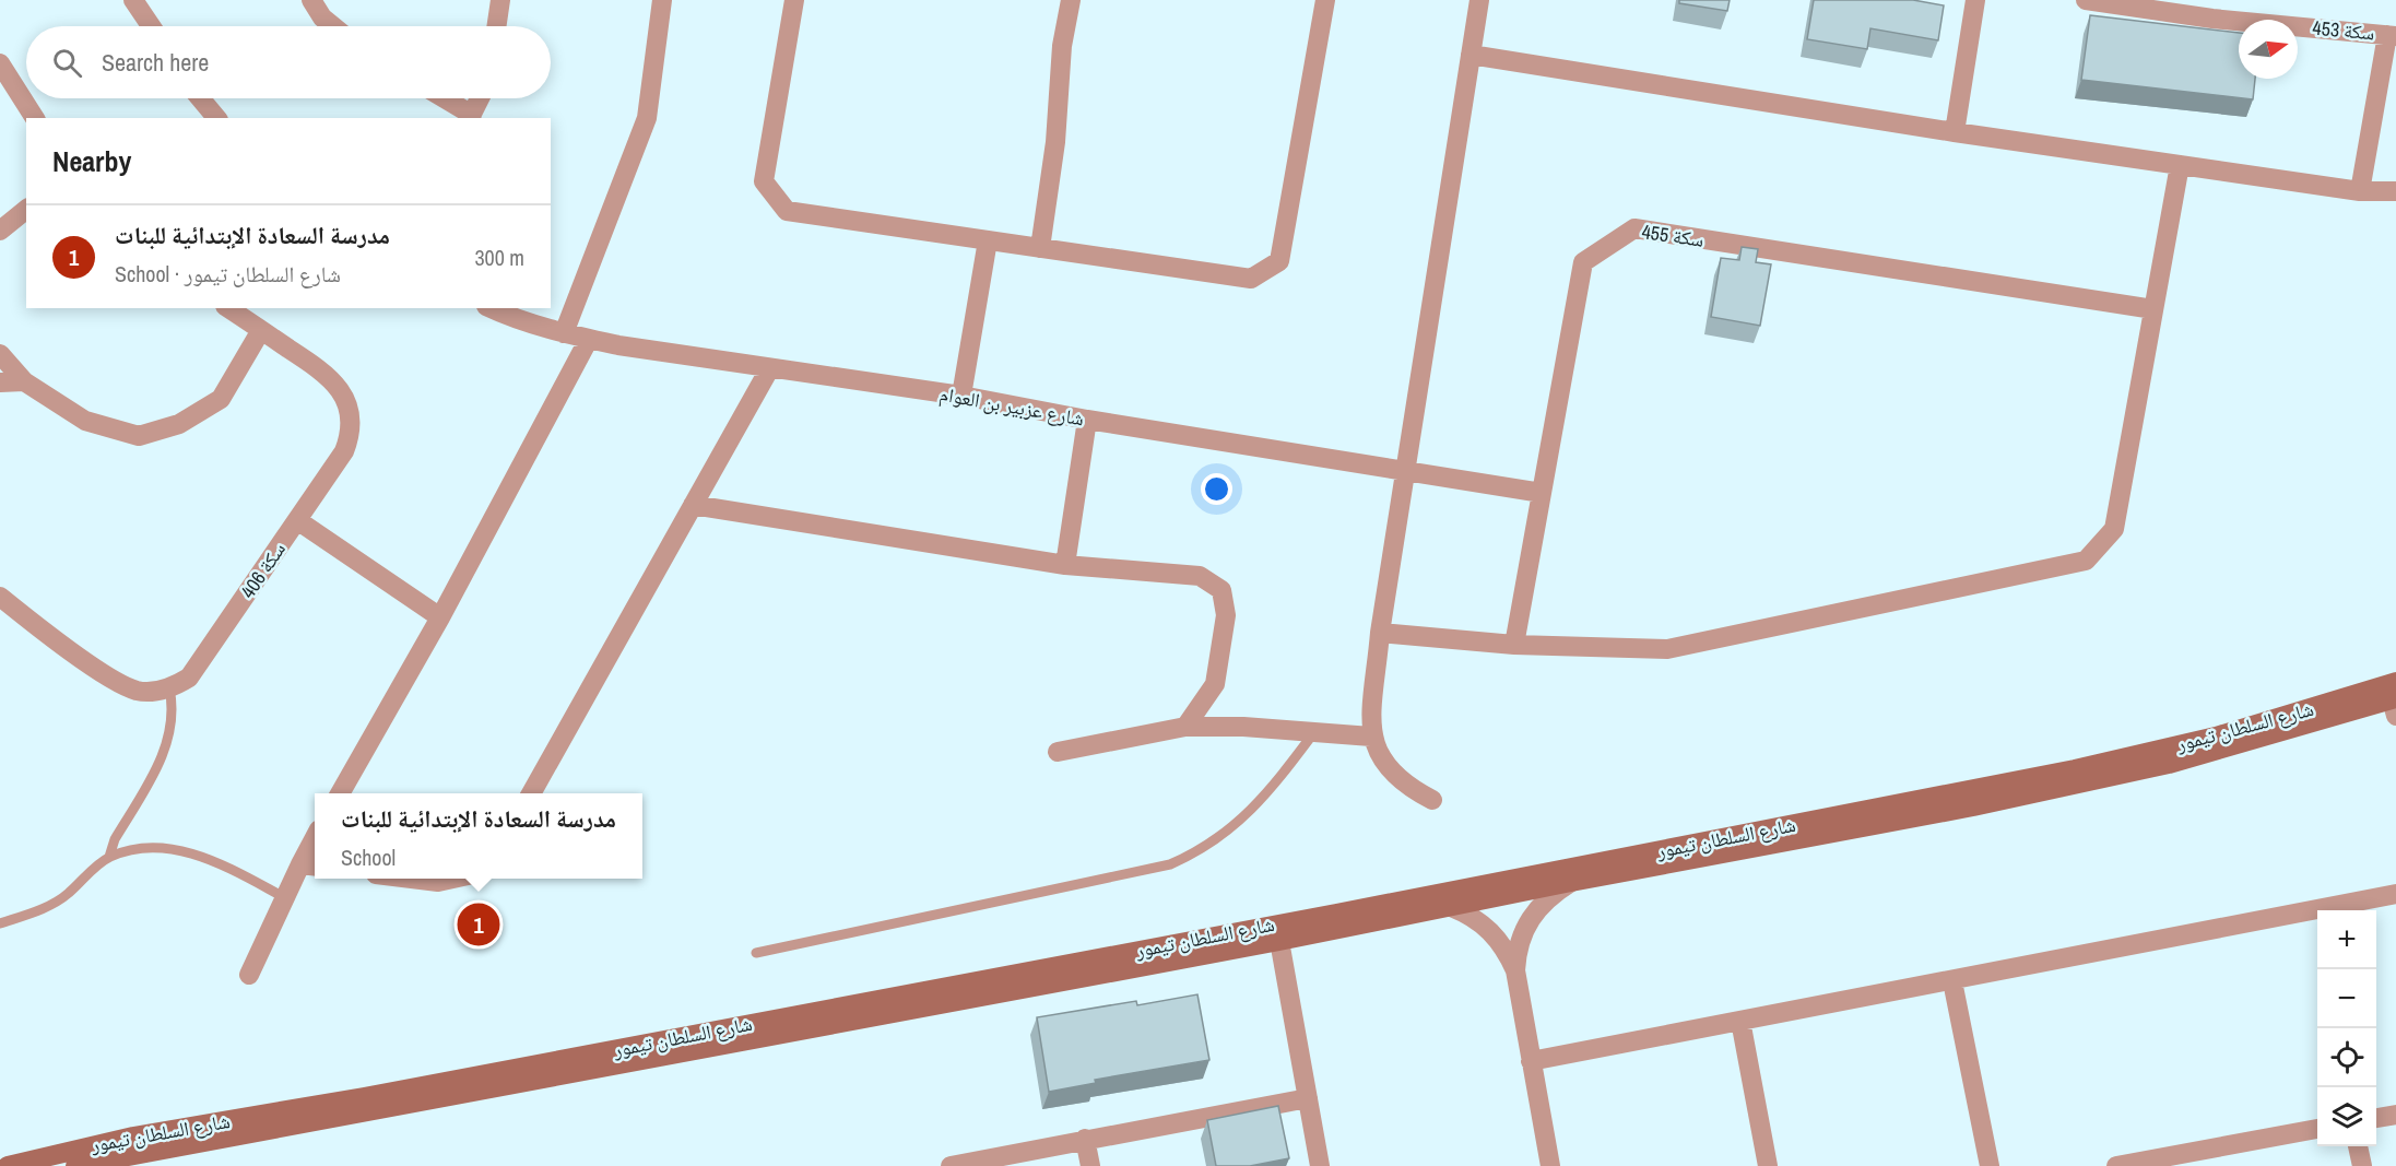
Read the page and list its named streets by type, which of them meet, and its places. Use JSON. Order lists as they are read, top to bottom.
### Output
{
  "streets": {
    "main road": ["شارع السلطان تيمور"],
    "street": [
      "سكة 453",
      "سكة 455",
      "شارع عزبير بن العوام",
      "سكة 406"
    ]
  },
  "crossings": [
    ["سكة 455", "شارع عزبير بن العوام"]
  ],
  "north": "right",
  "page": {
    "search": "Search here",
    "heading": "Nearby",
    "list": [
      {
        "mark": "1",
        "name": "مدرسة السعادة الإبتدائية للبنات",
        "note": "School · شارع السلطان تيمور",
        "value": "300 m"
      }
    ],
    "popup": ["مدرسة السعادة الإبتدائية للبنات", "School"],
    "pins": "1",
    "map_buttons": ["+", "−"]
  }
}
